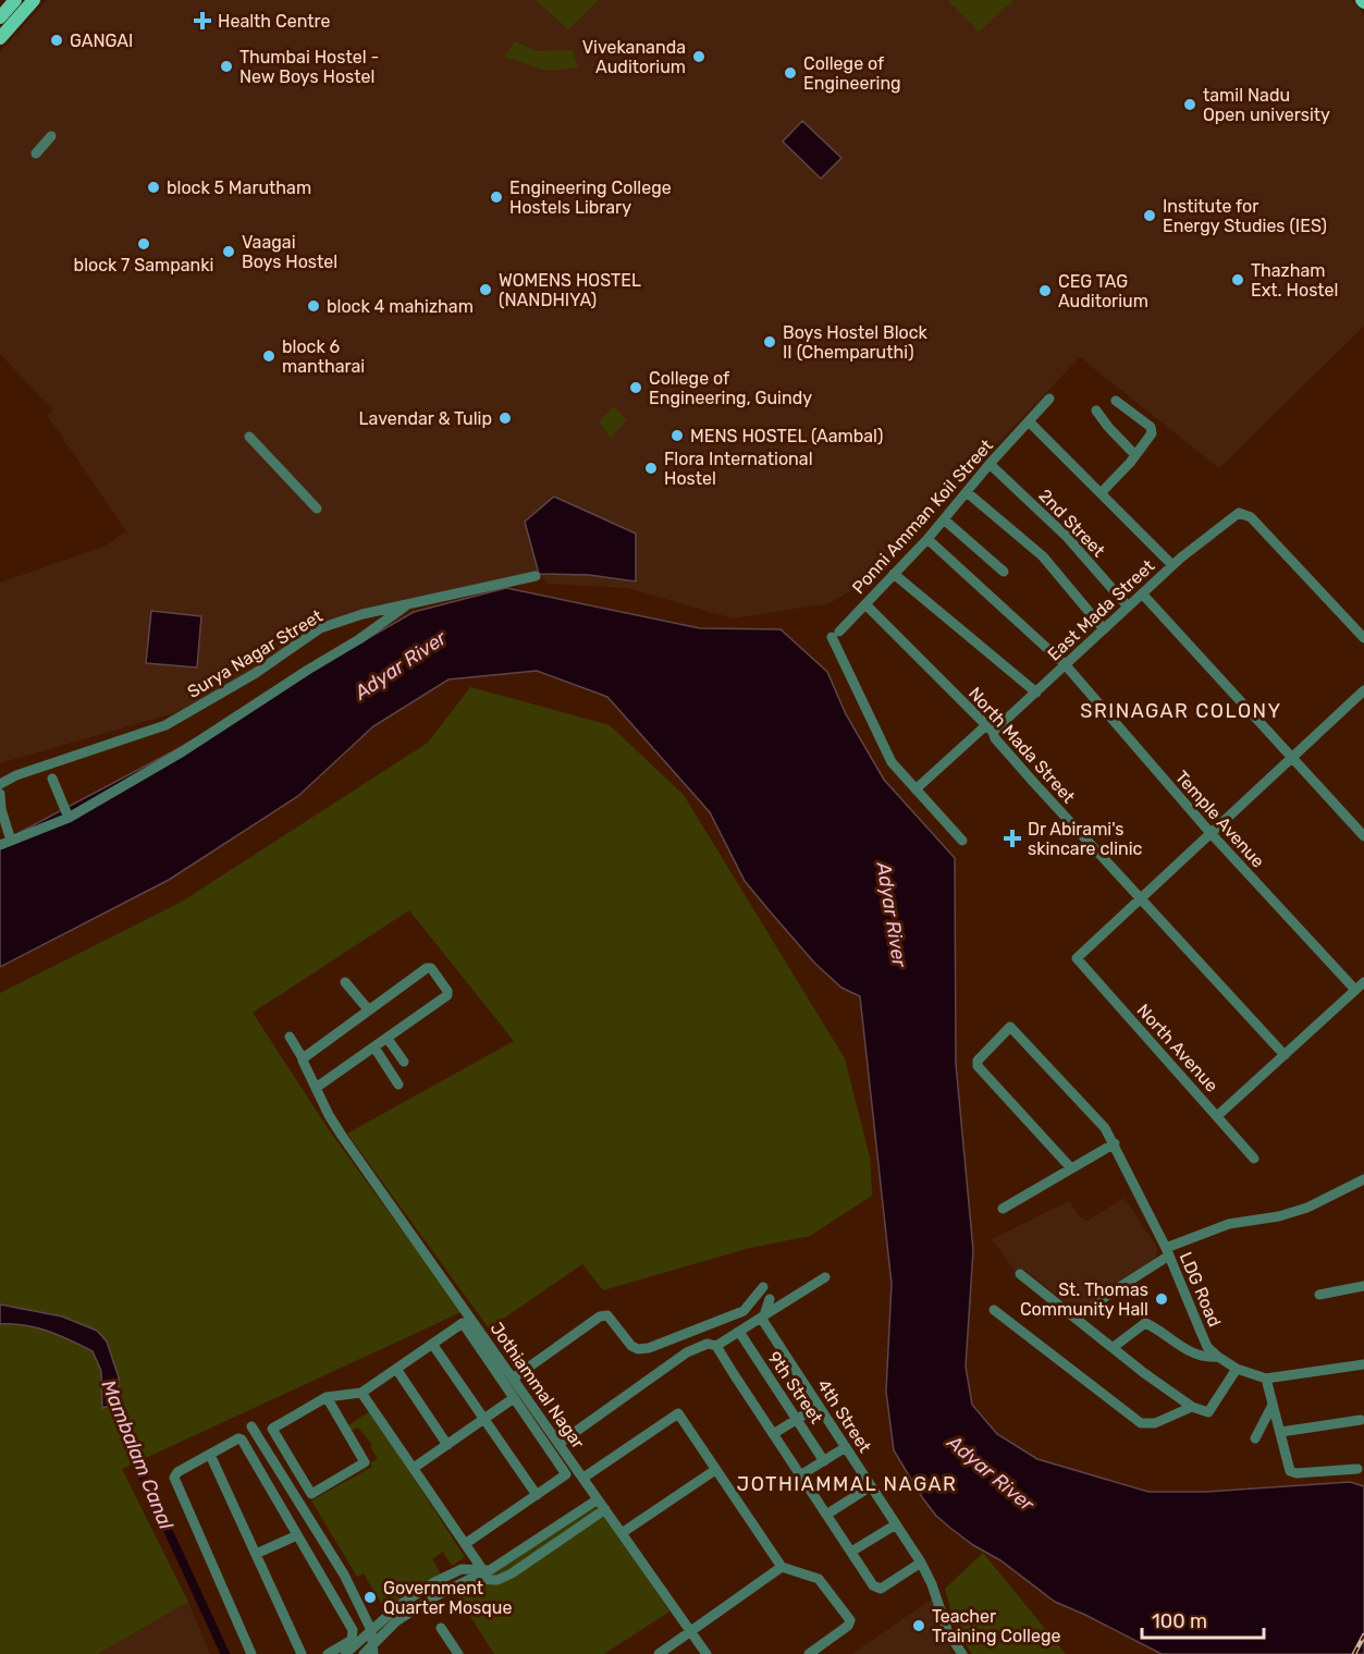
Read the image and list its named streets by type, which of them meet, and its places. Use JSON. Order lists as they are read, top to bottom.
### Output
{
  "streets": {
    "street": [
      "Ponni Amman Koil Street",
      "2nd Street",
      "East Mada Street",
      "Surya Nagar Street",
      "North Mada Street",
      "Temple Avenue",
      "North Avenue",
      "LDG Road",
      "Jothiammal Nagar",
      "9th Street",
      "4th Street"
    ]
  },
  "crossings": [
    ["Ponni Amman Koil Street", "2nd Street"],
    ["Ponni Amman Koil Street", "East Mada Street"],
    ["Ponni Amman Koil Street", "North Mada Street"],
    ["Ponni Amman Koil Street", "Temple Avenue"],
    ["2nd Street", "East Mada Street"],
    ["East Mada Street", "North Mada Street"],
    ["East Mada Street", "Temple Avenue"],
    ["North Mada Street", "North Avenue"]
  ],
  "districts": ["SRINAGAR COLONY", "JOTHIAMMAL NAGAR"],
  "water": ["Adyar River", "Mambalam Canal"],
  "places": {
    "health": ["Health Centre", "Dr Abirami's skincare clinic"],
    "other": [
      "GANGAI",
      "Vivekananda Auditorium",
      "Thumbai Hostel - New Boys Hostel",
      "College of Engineering",
      "tamil Nadu Open university",
      "block 5 Marutham",
      "Engineering College Hostels Library",
      "Institute for Energy Studies (IES)",
      "block 7 Sampanki",
      "Vaagai Boys Hostel",
      "Thazham Ext. Hostel",
      "WOMENS HOSTEL (NANDHIYA)",
      "CEG TAG Auditorium",
      "block 4 mahizham",
      "Boys Hostel Block II (Chemparuthi)",
      "block 6 mantharai",
      "College of Engineering, Guindy",
      "Lavendar & Tulip",
      "MENS HOSTEL (Aambal)",
      "Flora International Hostel",
      "St. Thomas Community Hall",
      "Government Quarter Mosque",
      "Teacher Training College"
    ]
  },
  "scale_bar": "100 m"
}
